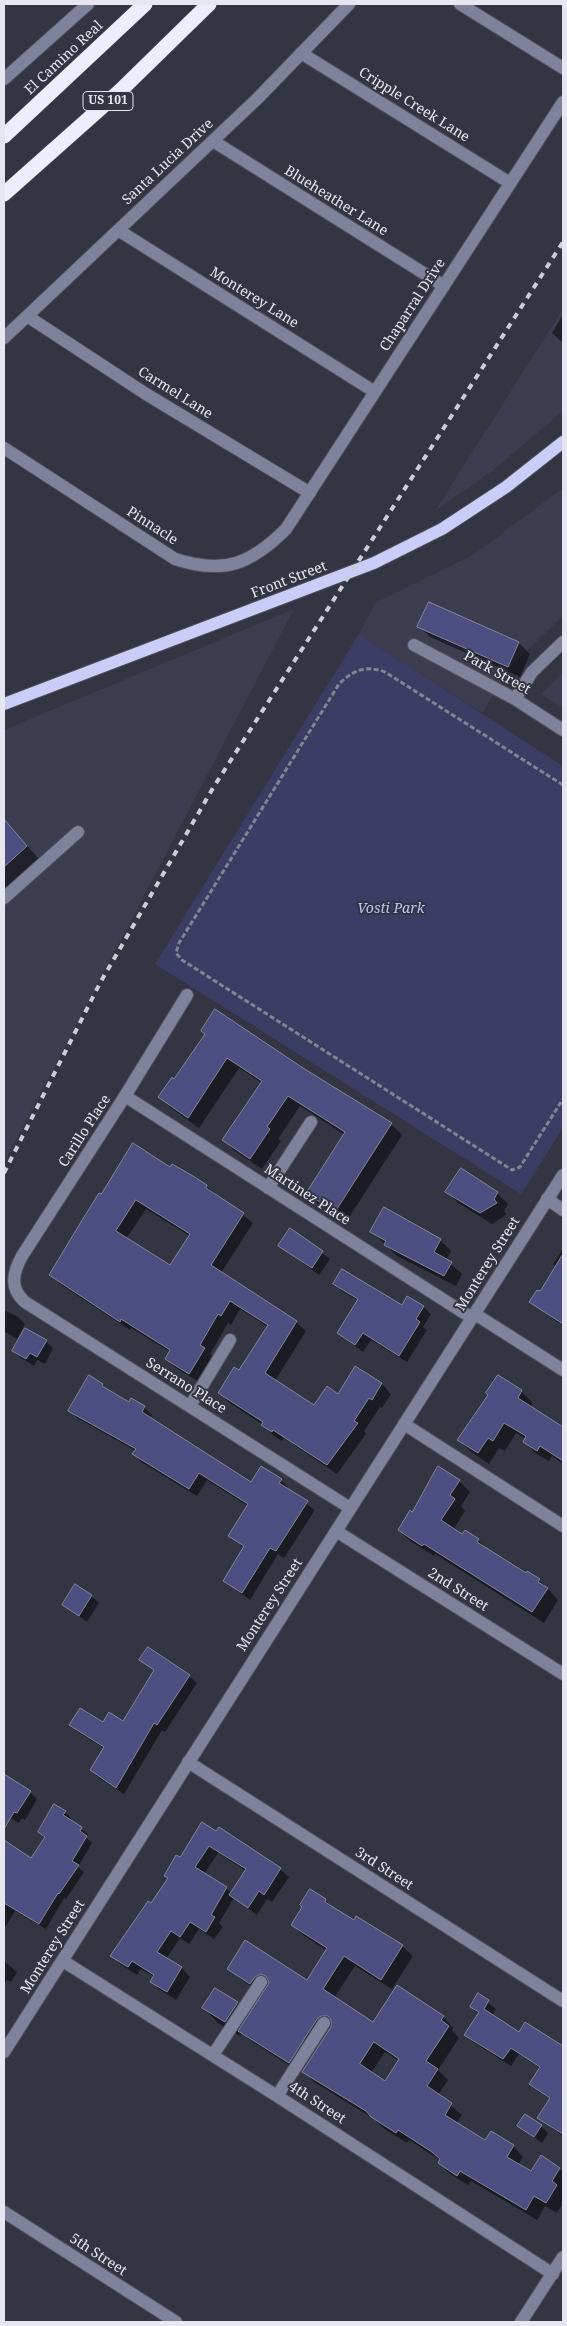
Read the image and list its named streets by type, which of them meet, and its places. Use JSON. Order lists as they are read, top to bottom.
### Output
{
  "streets": {
    "highway": ["El Camino Real", "US 101"],
    "main road": ["Front Street"],
    "street": [
      "Cripple Creek Lane",
      "Santa Lucia Drive",
      "Blueheather Lane",
      "Monterey Lane",
      "Chaparral Drive",
      "Carmel Lane",
      "Pinnacle",
      "Park Street",
      "Carillo Place",
      "Martinez Place",
      "Monterey Street",
      "Serrano Place",
      "2nd Street",
      "3rd Street",
      "4th Street",
      "5th Street"
    ]
  },
  "crossings": [
    ["Cripple Creek Lane", "Santa Lucia Drive"],
    ["Cripple Creek Lane", "Chaparral Drive"],
    ["Santa Lucia Drive", "Blueheather Lane"],
    ["Santa Lucia Drive", "Monterey Lane"],
    ["Santa Lucia Drive", "Carmel Lane"],
    ["Blueheather Lane", "Chaparral Drive"],
    ["Monterey Lane", "Chaparral Drive"],
    ["Chaparral Drive", "Carmel Lane"],
    ["Chaparral Drive", "Pinnacle"],
    ["Carillo Place", "Martinez Place"],
    ["Carillo Place", "Serrano Place"],
    ["Martinez Place", "Monterey Street"],
    ["Monterey Street", "Serrano Place"],
    ["Monterey Street", "2nd Street"],
    ["Monterey Street", "3rd Street"],
    ["Monterey Street", "4th Street"]
  ],
  "parks": ["Vosti Park"]
}
